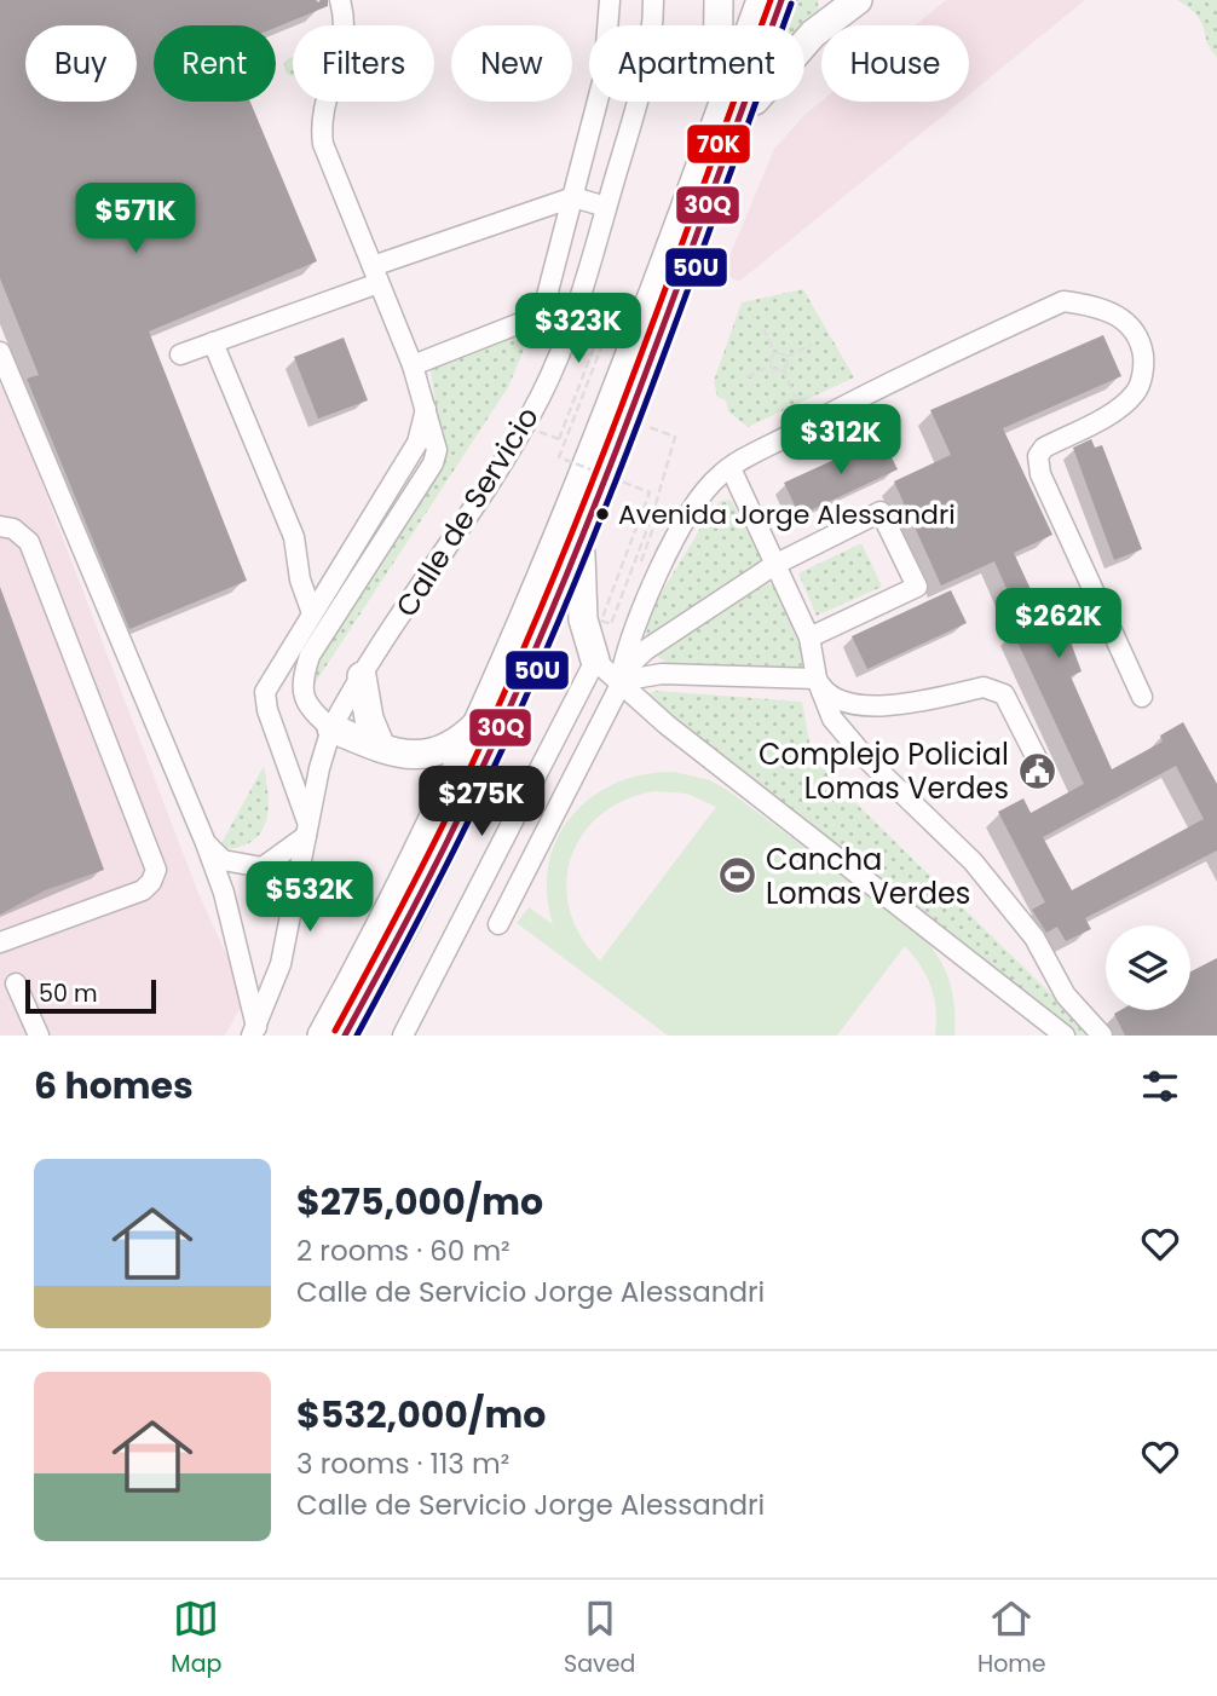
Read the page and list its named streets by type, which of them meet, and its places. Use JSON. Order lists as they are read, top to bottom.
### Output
{
  "streets": {
    "street": ["Calle de Servicio"]
  },
  "places": {
    "other": ["Avenida Jorge Alessandri"],
    "public building": ["Complejo Policial Lomas Verdes"],
    "sports": ["Cancha Lomas Verdes"]
  },
  "lines": ["transit line 30Q", "transit line 70K", "transit line 50U"],
  "scale_bar": "50 m",
  "page": {
    "chip": [
      "Buy",
      "Rent",
      "Filters",
      "New",
      "Apartment",
      "House"
    ],
    "price": [
      "$571K",
      "$323K",
      "$312K",
      "$262K",
      "$275K",
      "$532K"
    ],
    "scale": "50 m",
    "heading": "6 homes",
    "list": [
      {
        "name": "$275,000/mo",
        "note": "2 rooms · 60 m² · Calle de Servicio Jorge Alessandri"
      },
      {
        "name": "$532,000/mo",
        "note": "3 rooms · 113 m² · Calle de Servicio Jorge Alessandri"
      }
    ],
    "tabs": ["Map", "Saved", "Home"]
  }
}
